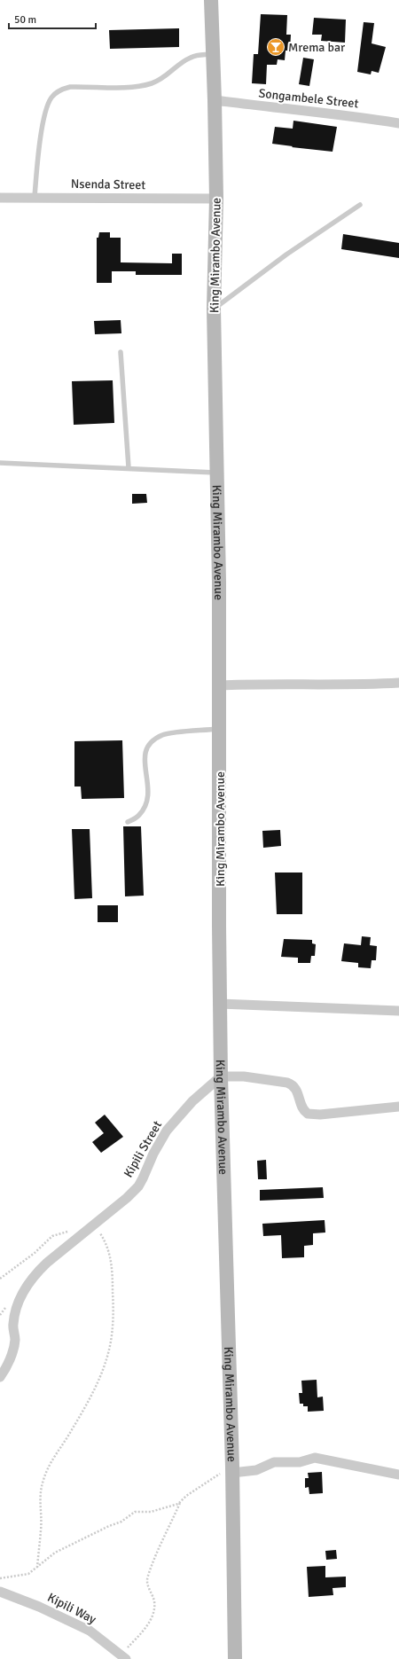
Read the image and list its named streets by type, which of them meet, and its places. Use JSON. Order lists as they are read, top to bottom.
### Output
{
  "streets": {
    "main road": ["King Mirambo Avenue"],
    "street": [
      "Songambele Street",
      "Nsenda Street",
      "Kipili Street",
      "Kipili Way"
    ]
  },
  "crossings": [
    ["Songambele Street", "King Mirambo Avenue"],
    ["Nsenda Street", "King Mirambo Avenue"],
    ["King Mirambo Avenue", "Kipili Street"]
  ],
  "places": {
    "bar": ["Mrema bar"]
  },
  "scale_bar": "50 m"
}
